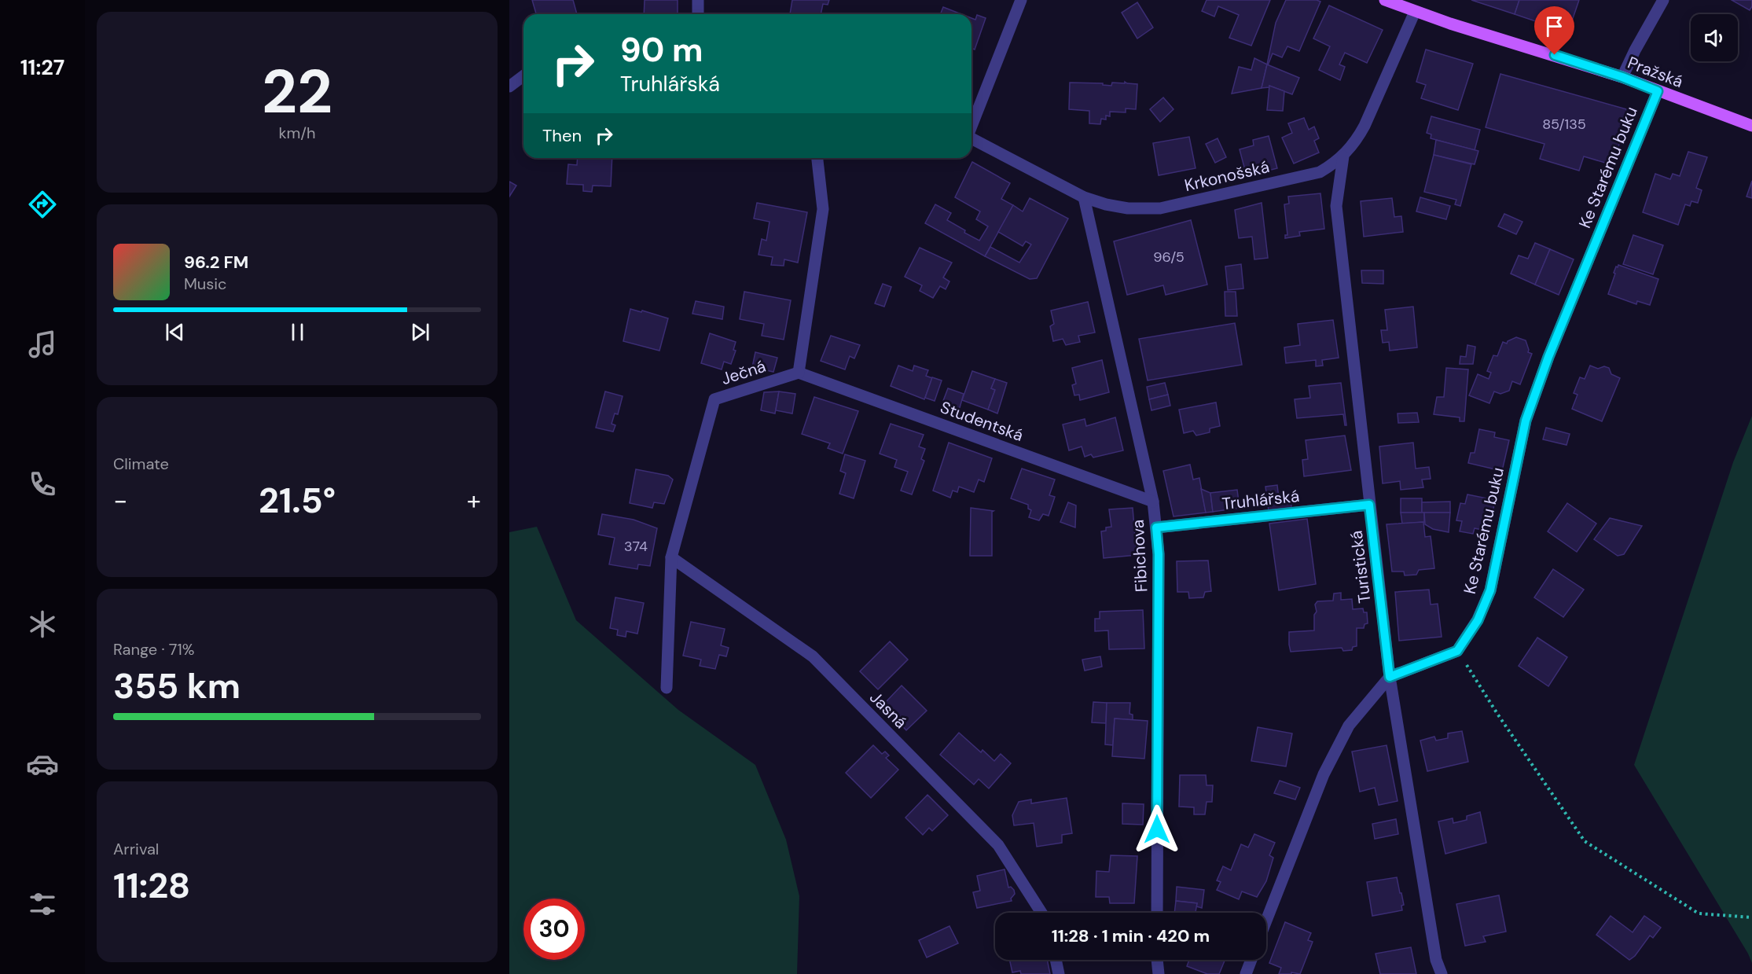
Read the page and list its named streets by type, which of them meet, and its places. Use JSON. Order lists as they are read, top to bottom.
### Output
{
  "streets": {
    "main road": ["Pražská"],
    "street": [
      "Ke Starému buku",
      "Krkonošská",
      "Ječná",
      "Studentská",
      "Truhlářská",
      "Fibichova",
      "Turistická",
      "Jasná"
    ]
  },
  "crossings": [
    ["Pražská", "Ke Starému buku"],
    ["Pražská", "Krkonošská"],
    ["Krkonošská", "Fibichova"],
    ["Krkonošská", "Turistická"],
    ["Ječná", "Studentská"],
    ["Ječná", "Jasná"],
    ["Studentská", "Fibichova"],
    ["Truhlářská", "Fibichova"],
    ["Truhlářská", "Turistická"]
  ],
  "house_numbers": ["85/135", "96/5", "374"],
  "page": {
    "tabs": "11:27",
    "tile": [
      ["22", "km/h"],
      "Climate",
      ["Range · 71%", "355 km"],
      ["Arrival", "11:28"]
    ],
    "turn": ["90 m", "Truhlářská"],
    "then": "Then",
    "song": ["96.2 FM", "Music"],
    "heat": ["−", "21.5°", "+"],
    "limit": "30",
    "trip": "11:28 · 1 min · 420 m"
  }
}
